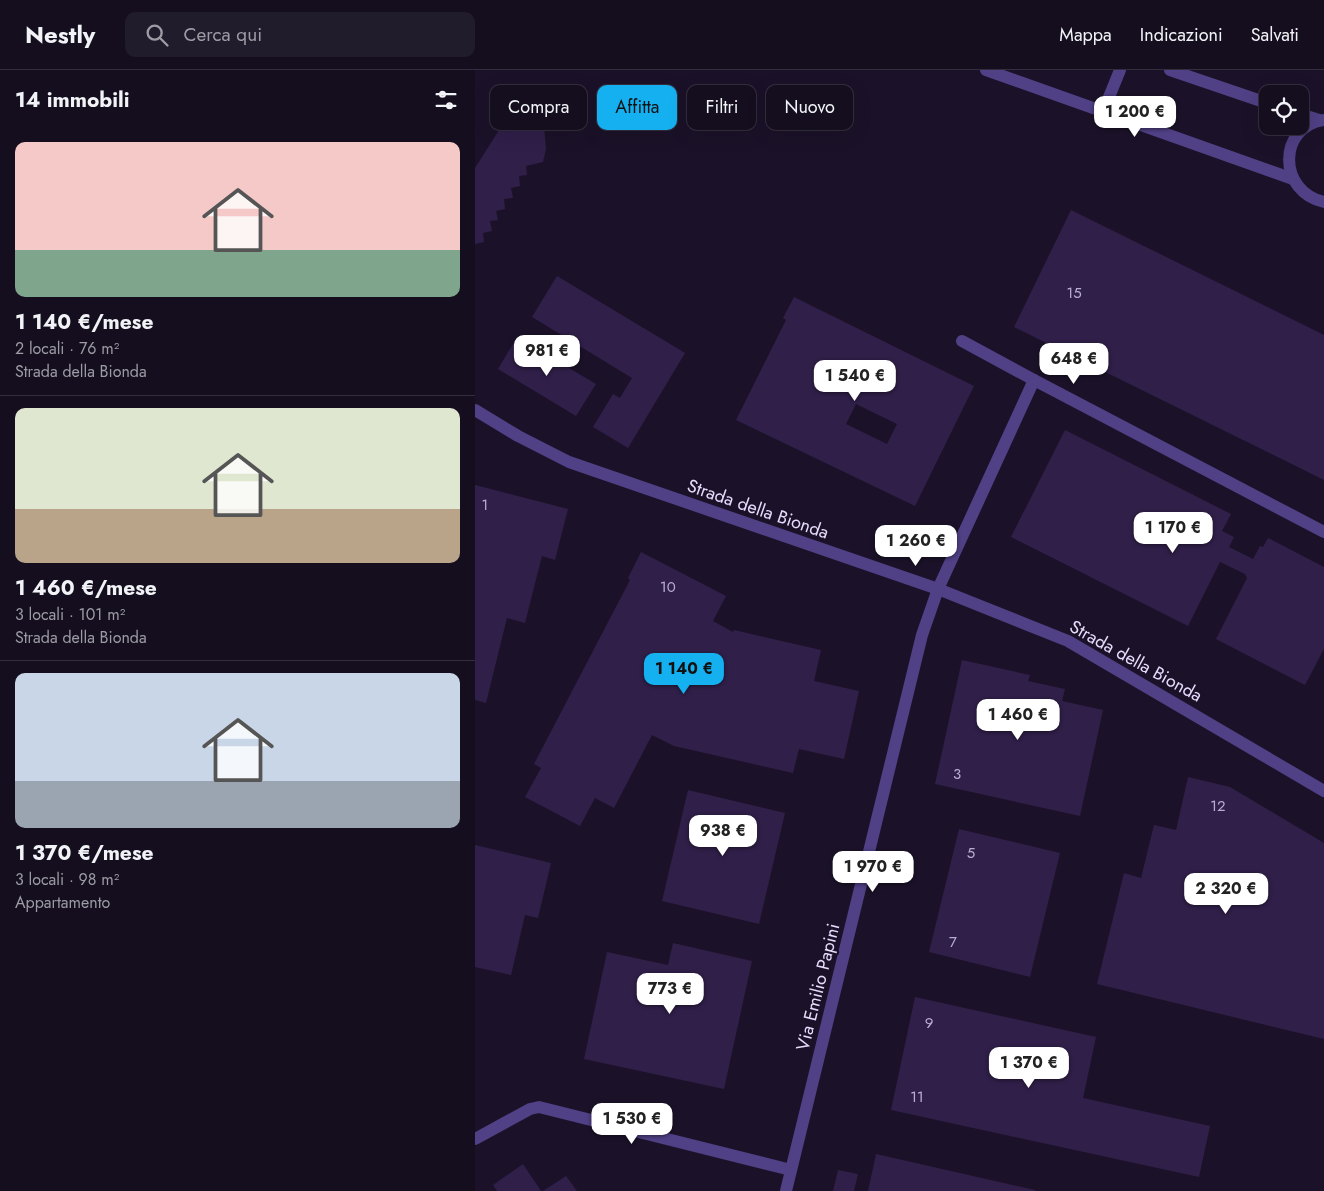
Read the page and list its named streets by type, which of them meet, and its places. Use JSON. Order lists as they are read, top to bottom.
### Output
{
  "streets": {
    "street": ["Strada della Bionda", "Via Emilio Papini"]
  },
  "crossings": [
    ["Strada della Bionda", "Via Emilio Papini"]
  ],
  "house_numbers": [
    "15",
    "1",
    "10",
    "3",
    "12",
    "5",
    "7",
    "9",
    "11"
  ],
  "page": {
    "header": "Nestly",
    "search": "Cerca qui",
    "nav": ["Mappa", "Indicazioni", "Salvati"],
    "heading": "14 immobili",
    "chip": [
      "Compra",
      "Affitta",
      "Filtri",
      "Nuovo"
    ],
    "price": [
      "1 200 €",
      "981 €",
      "648 €",
      "1 540 €",
      "1 170 €",
      "1 260 €",
      "1 140 €",
      "1 460 €",
      "938 €",
      "1 970 €",
      "2 320 €",
      "773 €",
      "1 370 €",
      "1 530 €"
    ],
    "list": [
      {
        "name": "1 140 €/mese",
        "note": "2 locali · 76 m² · Strada della Bionda"
      },
      {
        "name": "1 460 €/mese",
        "note": "3 locali · 101 m² · Strada della Bionda"
      },
      {
        "name": "1 370 €/mese",
        "note": "3 locali · 98 m² · Appartamento"
      }
    ]
  }
}
